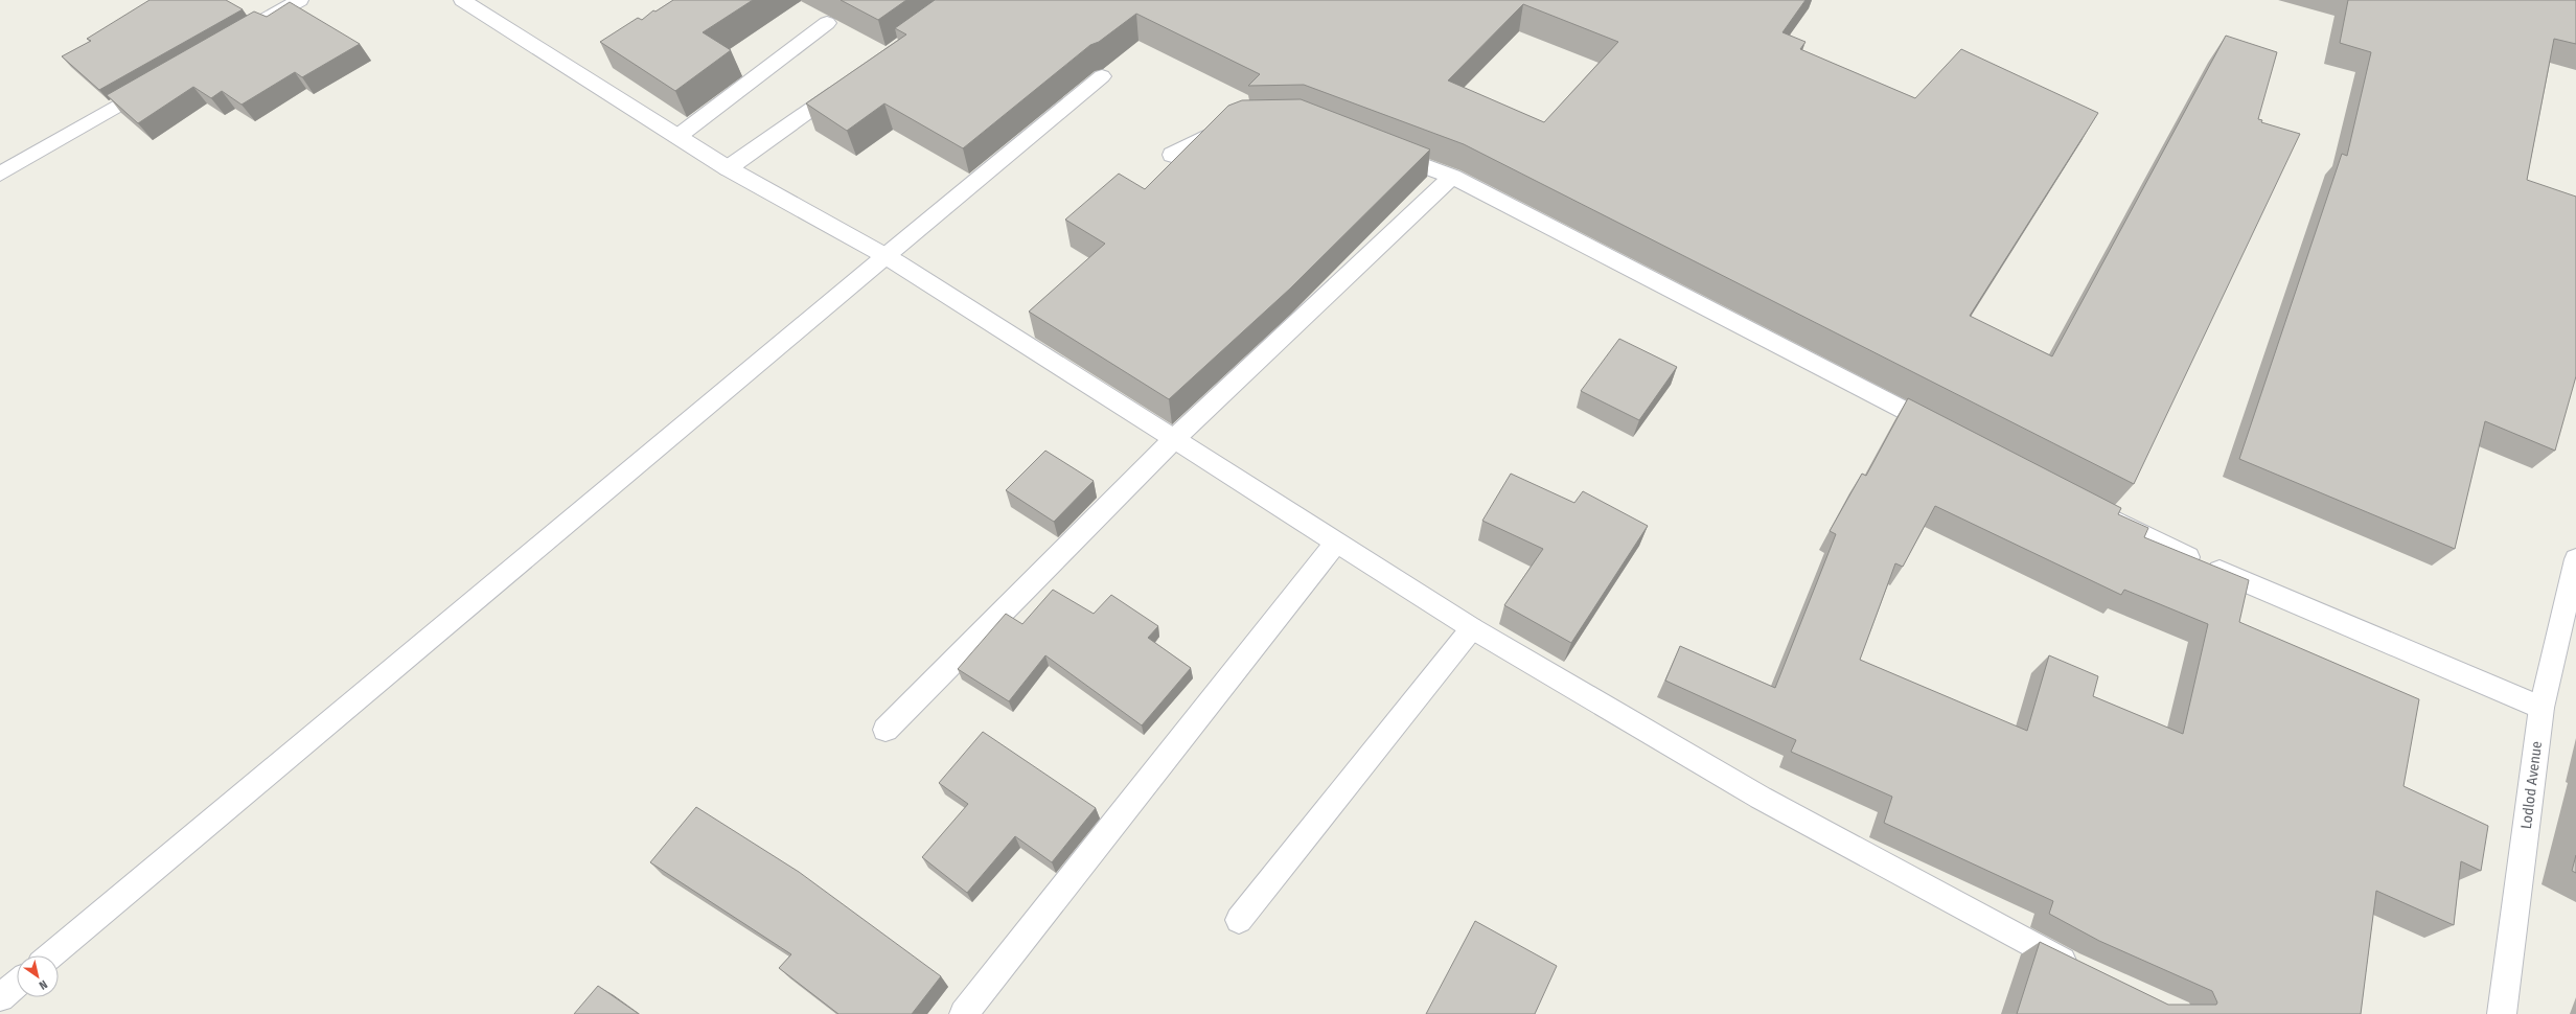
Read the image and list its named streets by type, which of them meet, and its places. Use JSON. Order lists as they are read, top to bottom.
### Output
{
  "streets": {
    "street": ["Lodlod Avenue"]
  },
  "north": "bottom right"
}
